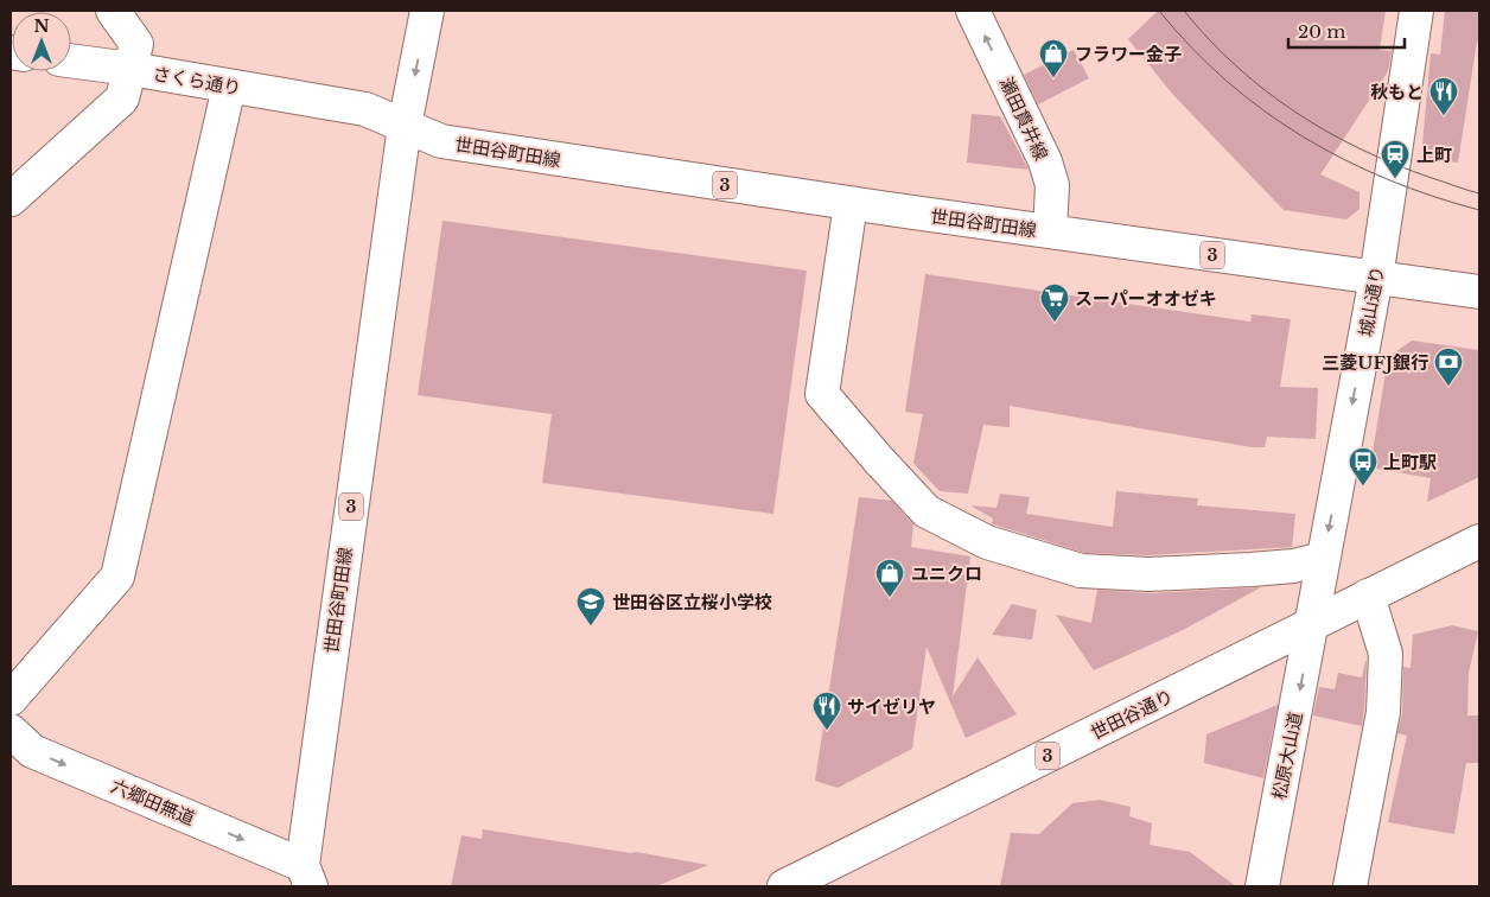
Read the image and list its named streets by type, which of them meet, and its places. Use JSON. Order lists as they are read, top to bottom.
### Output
{
  "streets": {
    "main road": [
      "さくら通り",
      "瀬田貫井線",
      "世田谷町田線",
      "3",
      "城山通り",
      "世田谷通り",
      "松原大山道",
      "六郷田無道"
    ]
  },
  "crossings": [
    ["さくら通り", "世田谷町田線"],
    ["瀬田貫井線", "世田谷町田線"],
    ["世田谷町田線", "3"],
    ["世田谷町田線", "城山通り"],
    ["世田谷町田線", "六郷田無道"],
    ["3", "城山通り"],
    ["城山通り", "世田谷通り"],
    ["城山通り", "松原大山道"],
    ["世田谷通り", "松原大山道"]
  ],
  "one_way": ["瀬田貫井線", "城山通り", "六郷田無道"],
  "places": {
    "shop": ["フラワー金子", "ユニクロ"],
    "restaurant": ["秋もと", "サイゼリヤ"],
    "station": ["上町"],
    "supermarket": ["スーパーオオゼキ"],
    "bank": ["三菱UFJ銀行"],
    "bus stop": ["上町駅"],
    "school or university": ["世田谷区立桜小学校"]
  },
  "scale_bar": "20 m",
  "north": "top"
}
